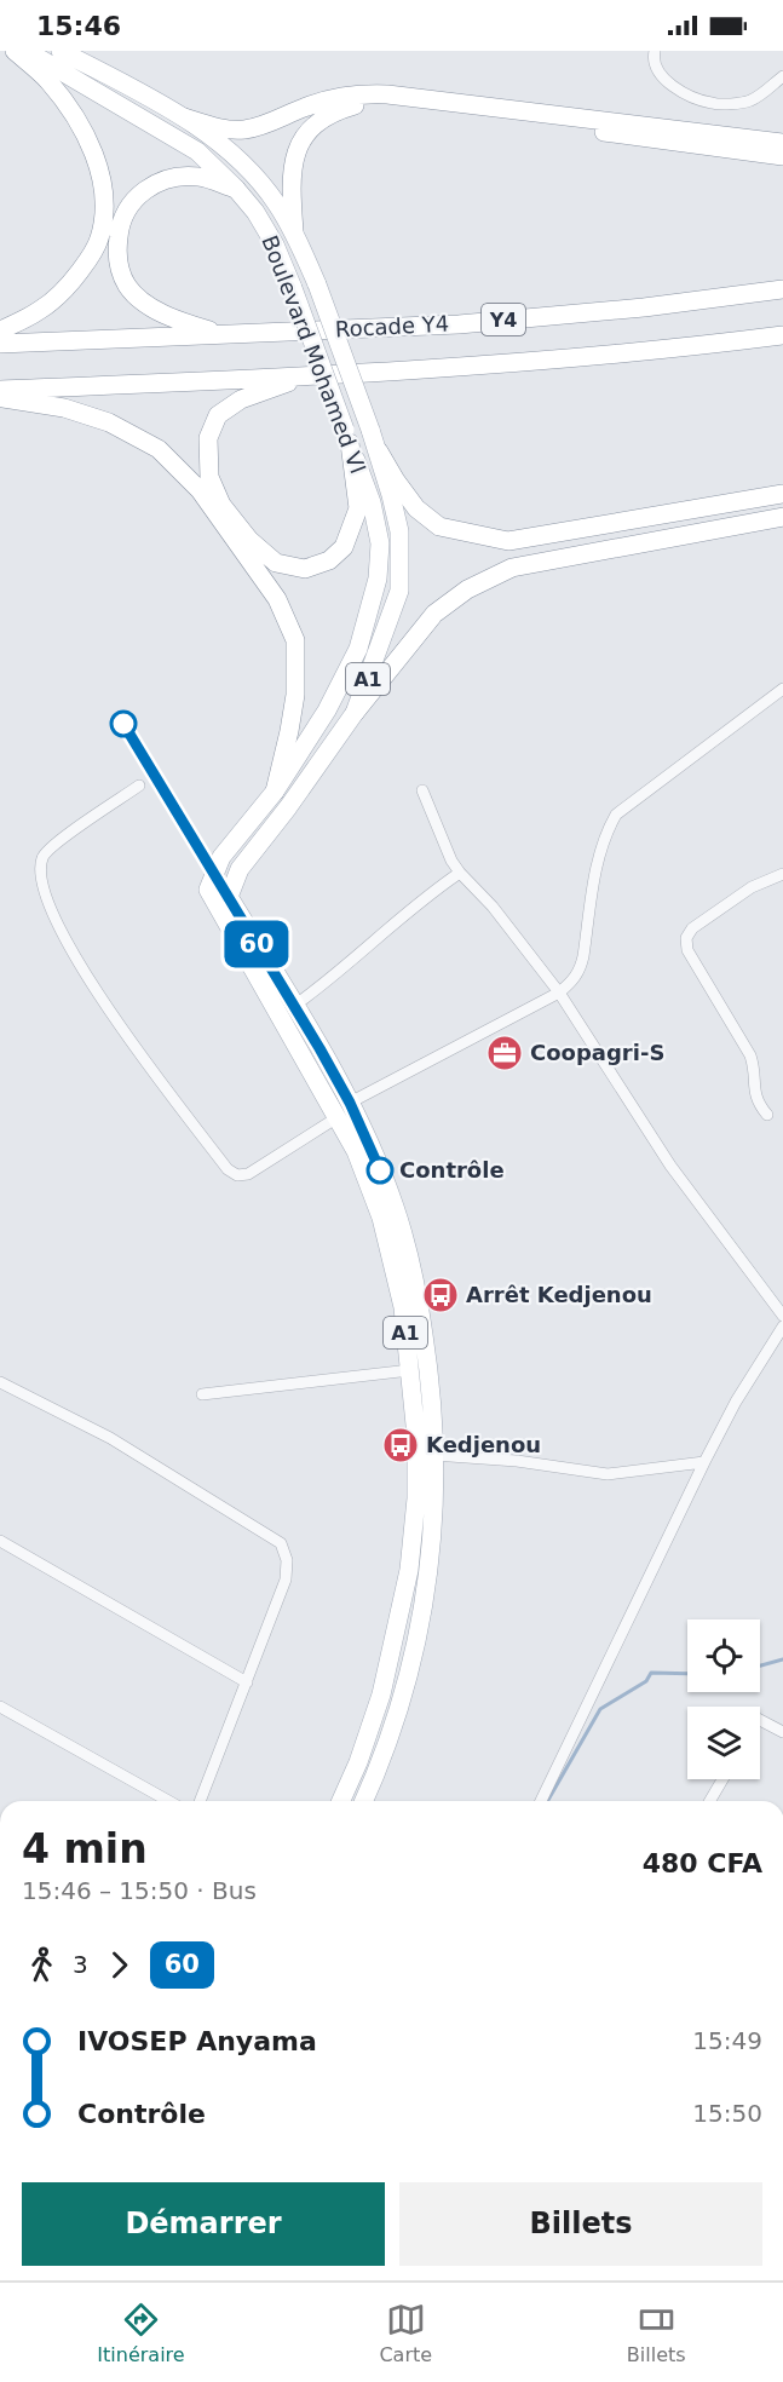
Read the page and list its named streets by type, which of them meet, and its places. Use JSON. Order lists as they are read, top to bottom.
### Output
{
  "streets": {
    "main road": [
      "Y4",
      "Rocade Y4",
      "Boulevard Mohamed VI",
      "A1"
    ]
  },
  "places": {
    "office": ["Coopagri-S"],
    "other": ["Contrôle"],
    "bus stop": ["Arrêt Kedjenou", "Kedjenou"]
  },
  "lines": ["bus line 60"],
  "page": {
    "status": "15:46",
    "on_map": "60",
    "heading": ["4 min", "15:46 – 15:50 · Bus", "480 CFA"],
    "legs": ["3", "60"],
    "list": [
      {
        "name": "IVOSEP Anyama",
        "value": "15:49"
      },
      {
        "name": "Contrôle",
        "value": "15:50"
      }
    ],
    "buttons": ["Démarrer", "Billets"],
    "tabs": ["Itinéraire", "Carte", "Billets"]
  }
}
